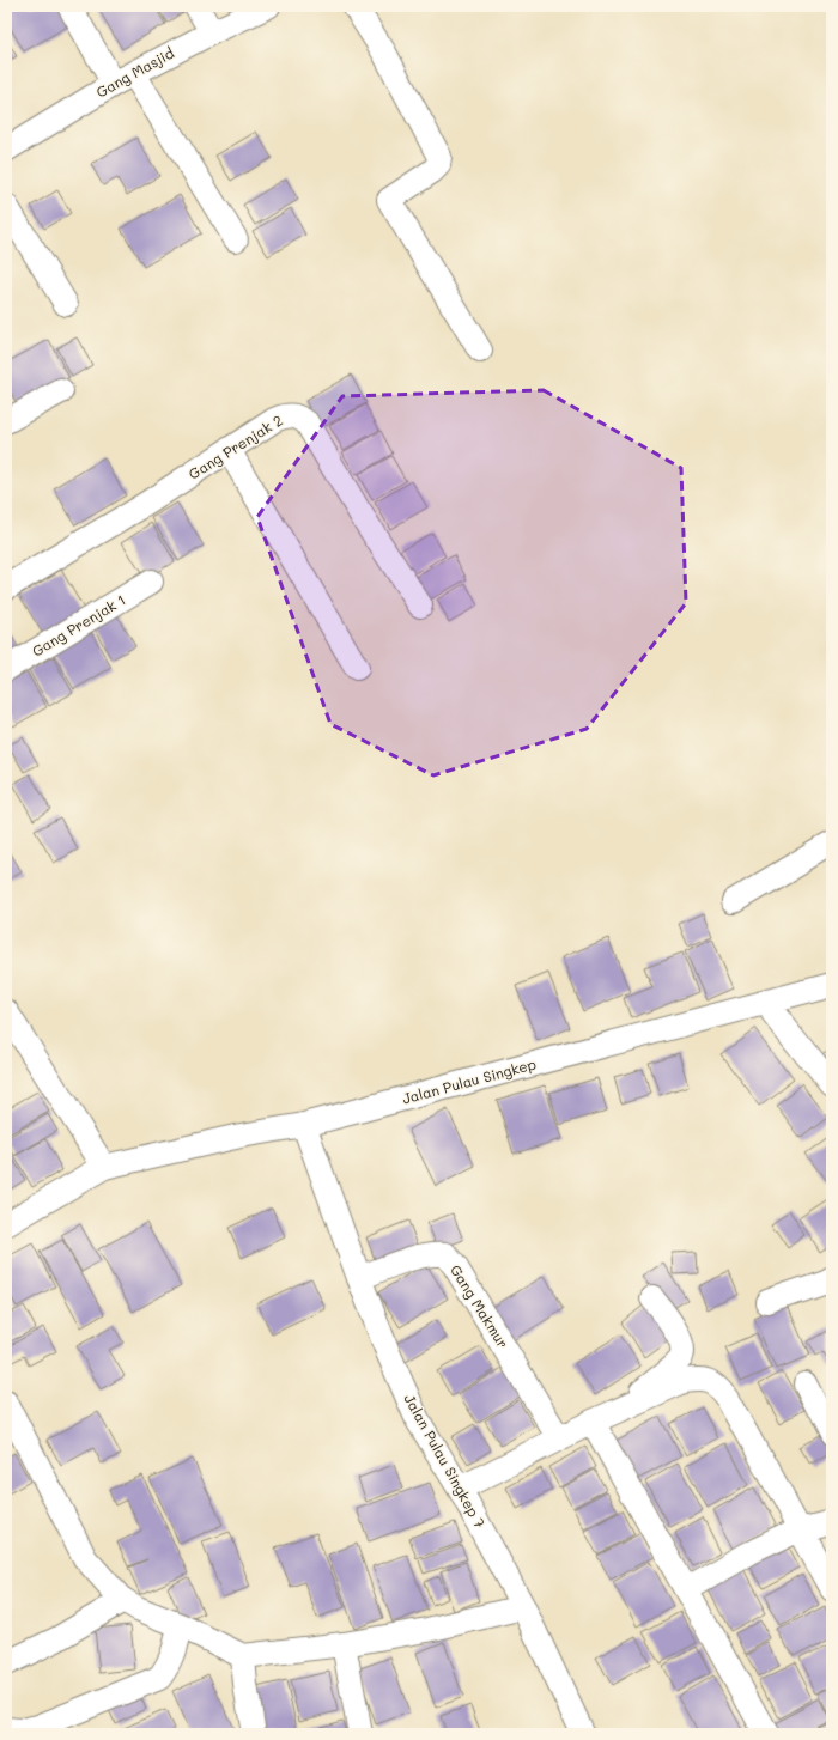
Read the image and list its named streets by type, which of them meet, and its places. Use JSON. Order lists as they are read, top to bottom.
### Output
{
  "streets": {
    "street": [
      "Gang Masjid",
      "Gang Prenjak 2",
      "Gang Prenjak 1",
      "Jalan Pulau Singkep",
      "Gang Makmur",
      "Jalan Pulau Singkep 7"
    ]
  },
  "crossings": [
    ["Jalan Pulau Singkep", "Jalan Pulau Singkep 7"],
    ["Gang Makmur", "Jalan Pulau Singkep 7"]
  ]
}
